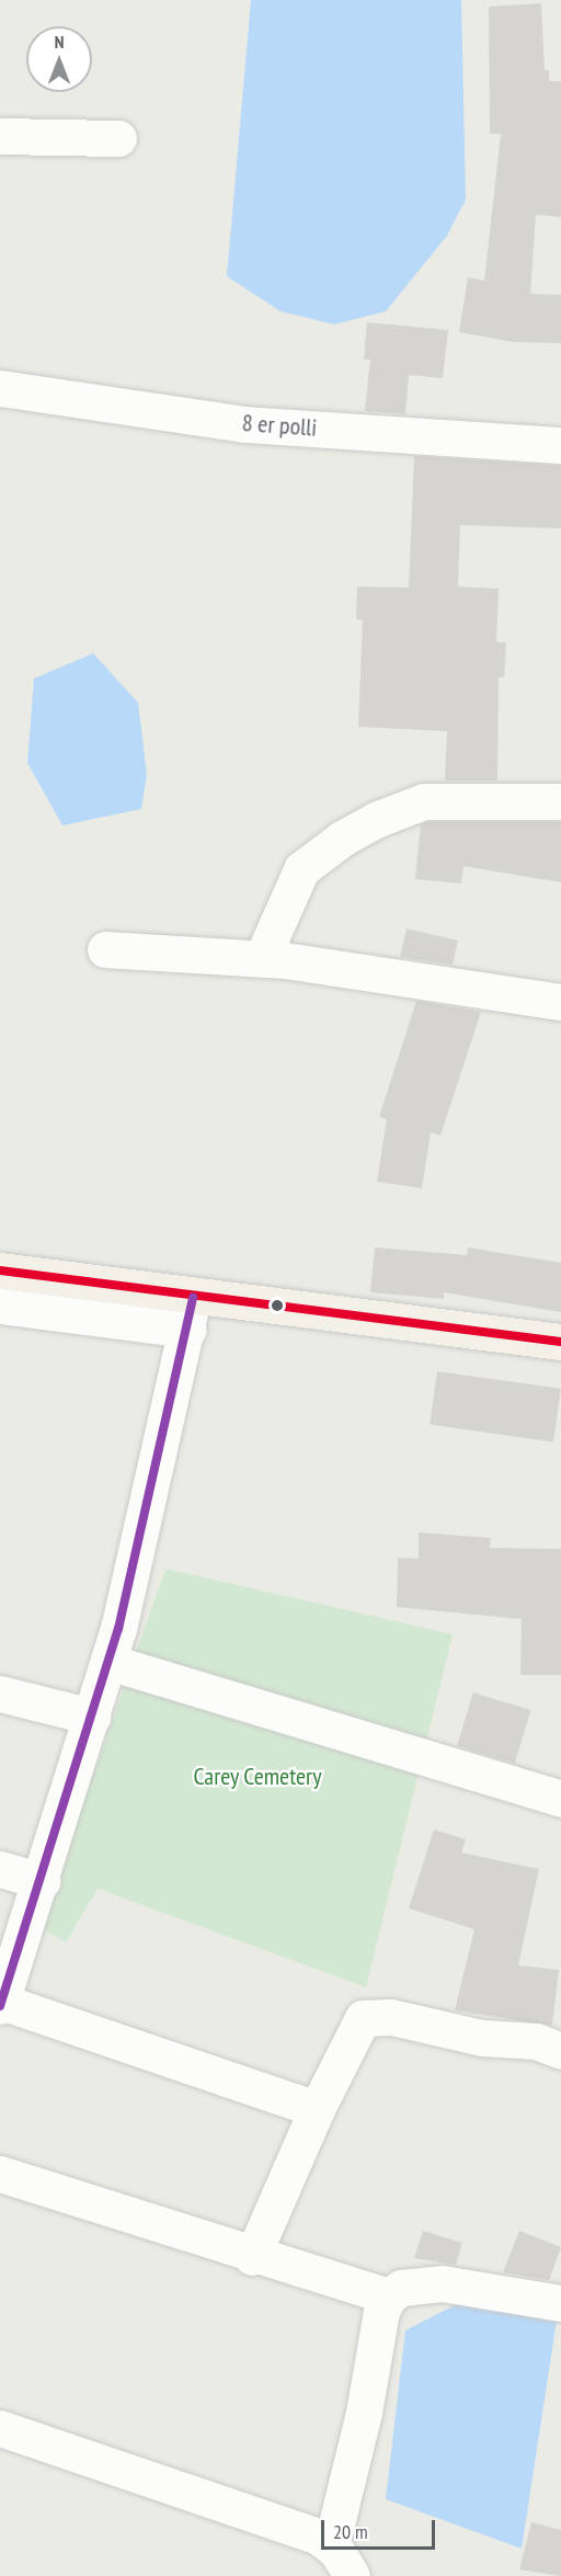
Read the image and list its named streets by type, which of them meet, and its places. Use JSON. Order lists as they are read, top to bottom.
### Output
{
  "streets": {
    "street": ["8 er polli"]
  },
  "parks": ["Carey Cemetery"],
  "scale_bar": "20 m",
  "north": "top"
}
